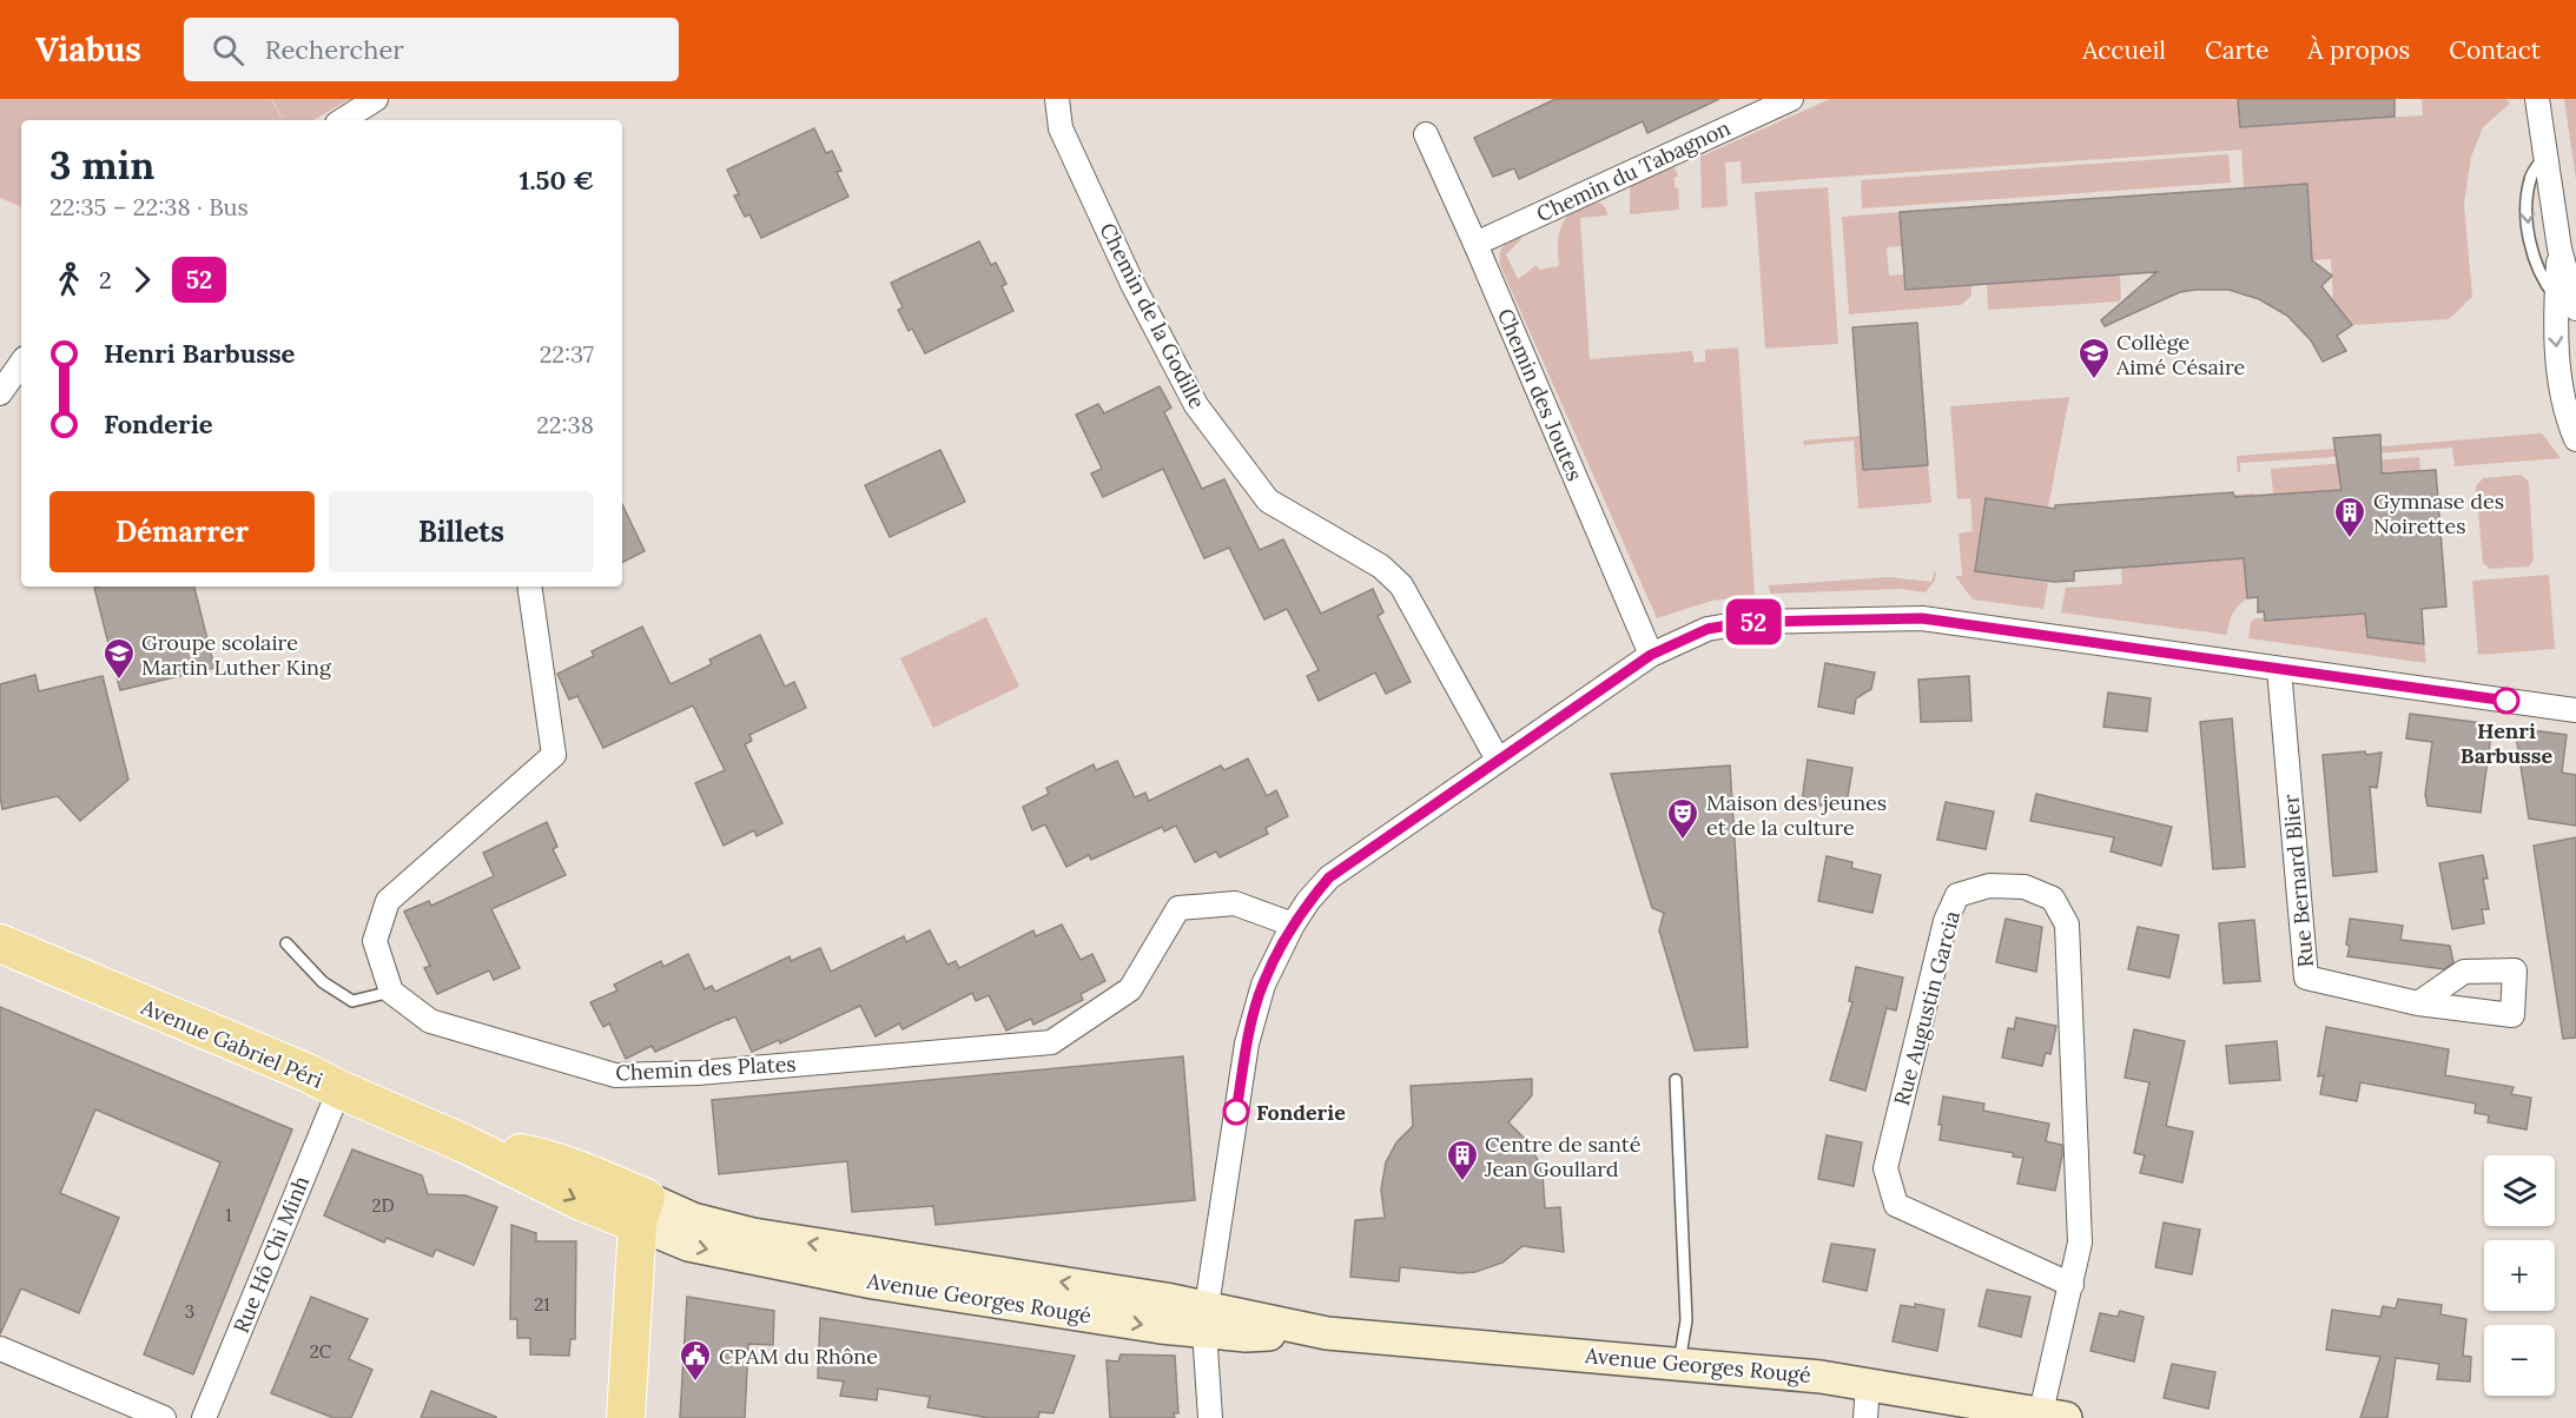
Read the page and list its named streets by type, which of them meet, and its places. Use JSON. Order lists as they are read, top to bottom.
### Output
{
  "streets": {
    "main road": ["Avenue Gabriel Péri"],
    "street": [
      "Chemin du Tabagnon",
      "Chemin de la Godille",
      "Chemin des Joutes",
      "Rue Bernard Blier",
      "Rue Augustin Garcia",
      "Chemin des Plates",
      "Rue Hô Chi Minh",
      "Avenue Georges Rougé"
    ]
  },
  "crossings": [
    ["Chemin du Tabagnon", "Chemin des Joutes"],
    ["Rue Augustin Garcia", "Avenue Georges Rougé"],
    ["Avenue Gabriel Péri", "Rue Hô Chi Minh"],
    ["Avenue Gabriel Péri", "Avenue Georges Rougé"]
  ],
  "places": {
    "school or university": ["Collège Aimé Césaire", "Groupe scolaire Martin Luther King"],
    "building": ["Gymnase des Noirettes", "Centre de santé Jean Goullard"],
    "other": ["Henri Barbusse", "Fonderie"],
    "theatre": ["Maison des jeunes et de la culture"],
    "public building": ["CPAM du Rhône"]
  },
  "lines": ["bus line 52"],
  "house_numbers": [
    "2D",
    "1",
    "21",
    "3",
    "2C"
  ],
  "page": {
    "header": "Viabus",
    "search": "Rechercher",
    "nav": [
      "Accueil",
      "Carte",
      "À propos",
      "Contact"
    ],
    "on_map": "52",
    "heading": ["3 min", "22:35 – 22:38 · Bus", "1.50 €"],
    "legs": ["2", "52"],
    "list": [
      {
        "name": "Henri Barbusse",
        "value": "22:37"
      },
      {
        "name": "Fonderie",
        "value": "22:38"
      }
    ],
    "buttons": ["Démarrer", "Billets"],
    "map_buttons": ["+", "−"]
  }
}
